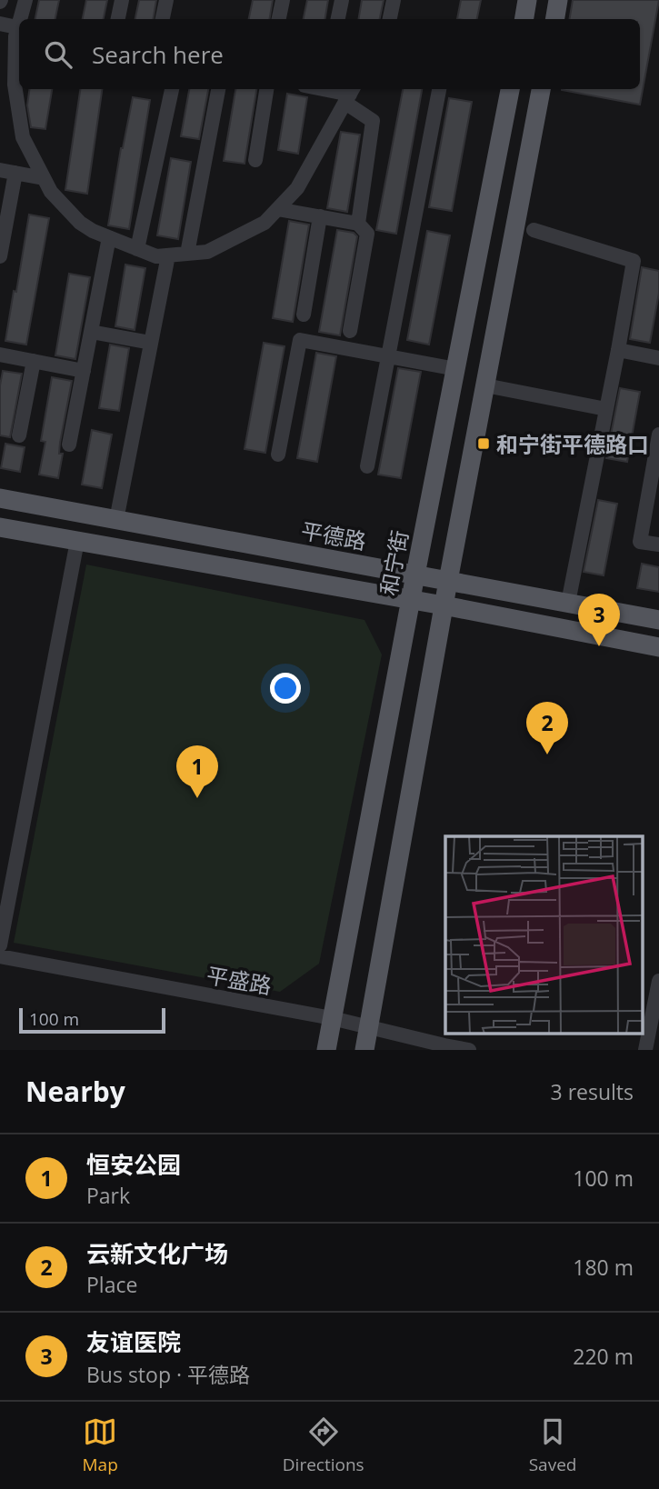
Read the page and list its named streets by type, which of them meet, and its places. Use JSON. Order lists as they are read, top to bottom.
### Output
{
  "streets": {
    "main road": ["平德路", "和宁街"],
    "street": ["平盛路"]
  },
  "crossings": [
    ["平德路", "和宁街"],
    ["和宁街", "平盛路"]
  ],
  "places": {
    "transit": ["和宁街平德路口"]
  },
  "scale_bar": "100 m",
  "page": {
    "search": "Search here",
    "pins": ["3", "2", "1"],
    "scale": "100 m",
    "heading": ["Nearby", "3 results"],
    "list": [
      {
        "mark": "1",
        "name": "恒安公园",
        "note": "Park",
        "value": "100 m"
      },
      {
        "mark": "2",
        "name": "云新文化广场",
        "note": "Place",
        "value": "180 m"
      },
      {
        "mark": "3",
        "name": "友谊医院",
        "note": "Bus stop · 平德路",
        "value": "220 m"
      }
    ],
    "nav": ["Map", "Directions", "Saved"]
  }
}
